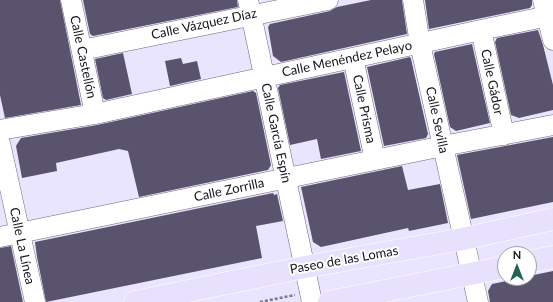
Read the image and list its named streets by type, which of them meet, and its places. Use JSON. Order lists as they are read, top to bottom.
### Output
{
  "streets": {
    "main road": ["Paseo de las Lomas"],
    "street": [
      "Calle Vázquez Díaz",
      "Calle Castellón",
      "Calle Menéndez Pelayo",
      "Calle Gádor",
      "Calle Prisma",
      "Calle Sevilla",
      "Calle García Espín",
      "Calle Zorrilla",
      "Calle La Línea"
    ]
  },
  "crossings": [
    ["Calle Vázquez Díaz", "Calle Castellón"],
    ["Calle Vázquez Díaz", "Calle García Espín"],
    ["Calle Castellón", "Calle Menéndez Pelayo"],
    ["Calle Menéndez Pelayo", "Calle Gádor"],
    ["Calle Menéndez Pelayo", "Calle Prisma"],
    ["Calle Menéndez Pelayo", "Calle Sevilla"],
    ["Calle Menéndez Pelayo", "Calle García Espín"],
    ["Calle Gádor", "Calle Zorrilla"],
    ["Calle Prisma", "Calle Zorrilla"],
    ["Calle Sevilla", "Calle Zorrilla"],
    ["Calle Sevilla", "Paseo de las Lomas"],
    ["Calle García Espín", "Calle Zorrilla"],
    ["Calle García Espín", "Paseo de las Lomas"],
    ["Calle Zorrilla", "Calle La Línea"]
  ],
  "north": "top"
}
